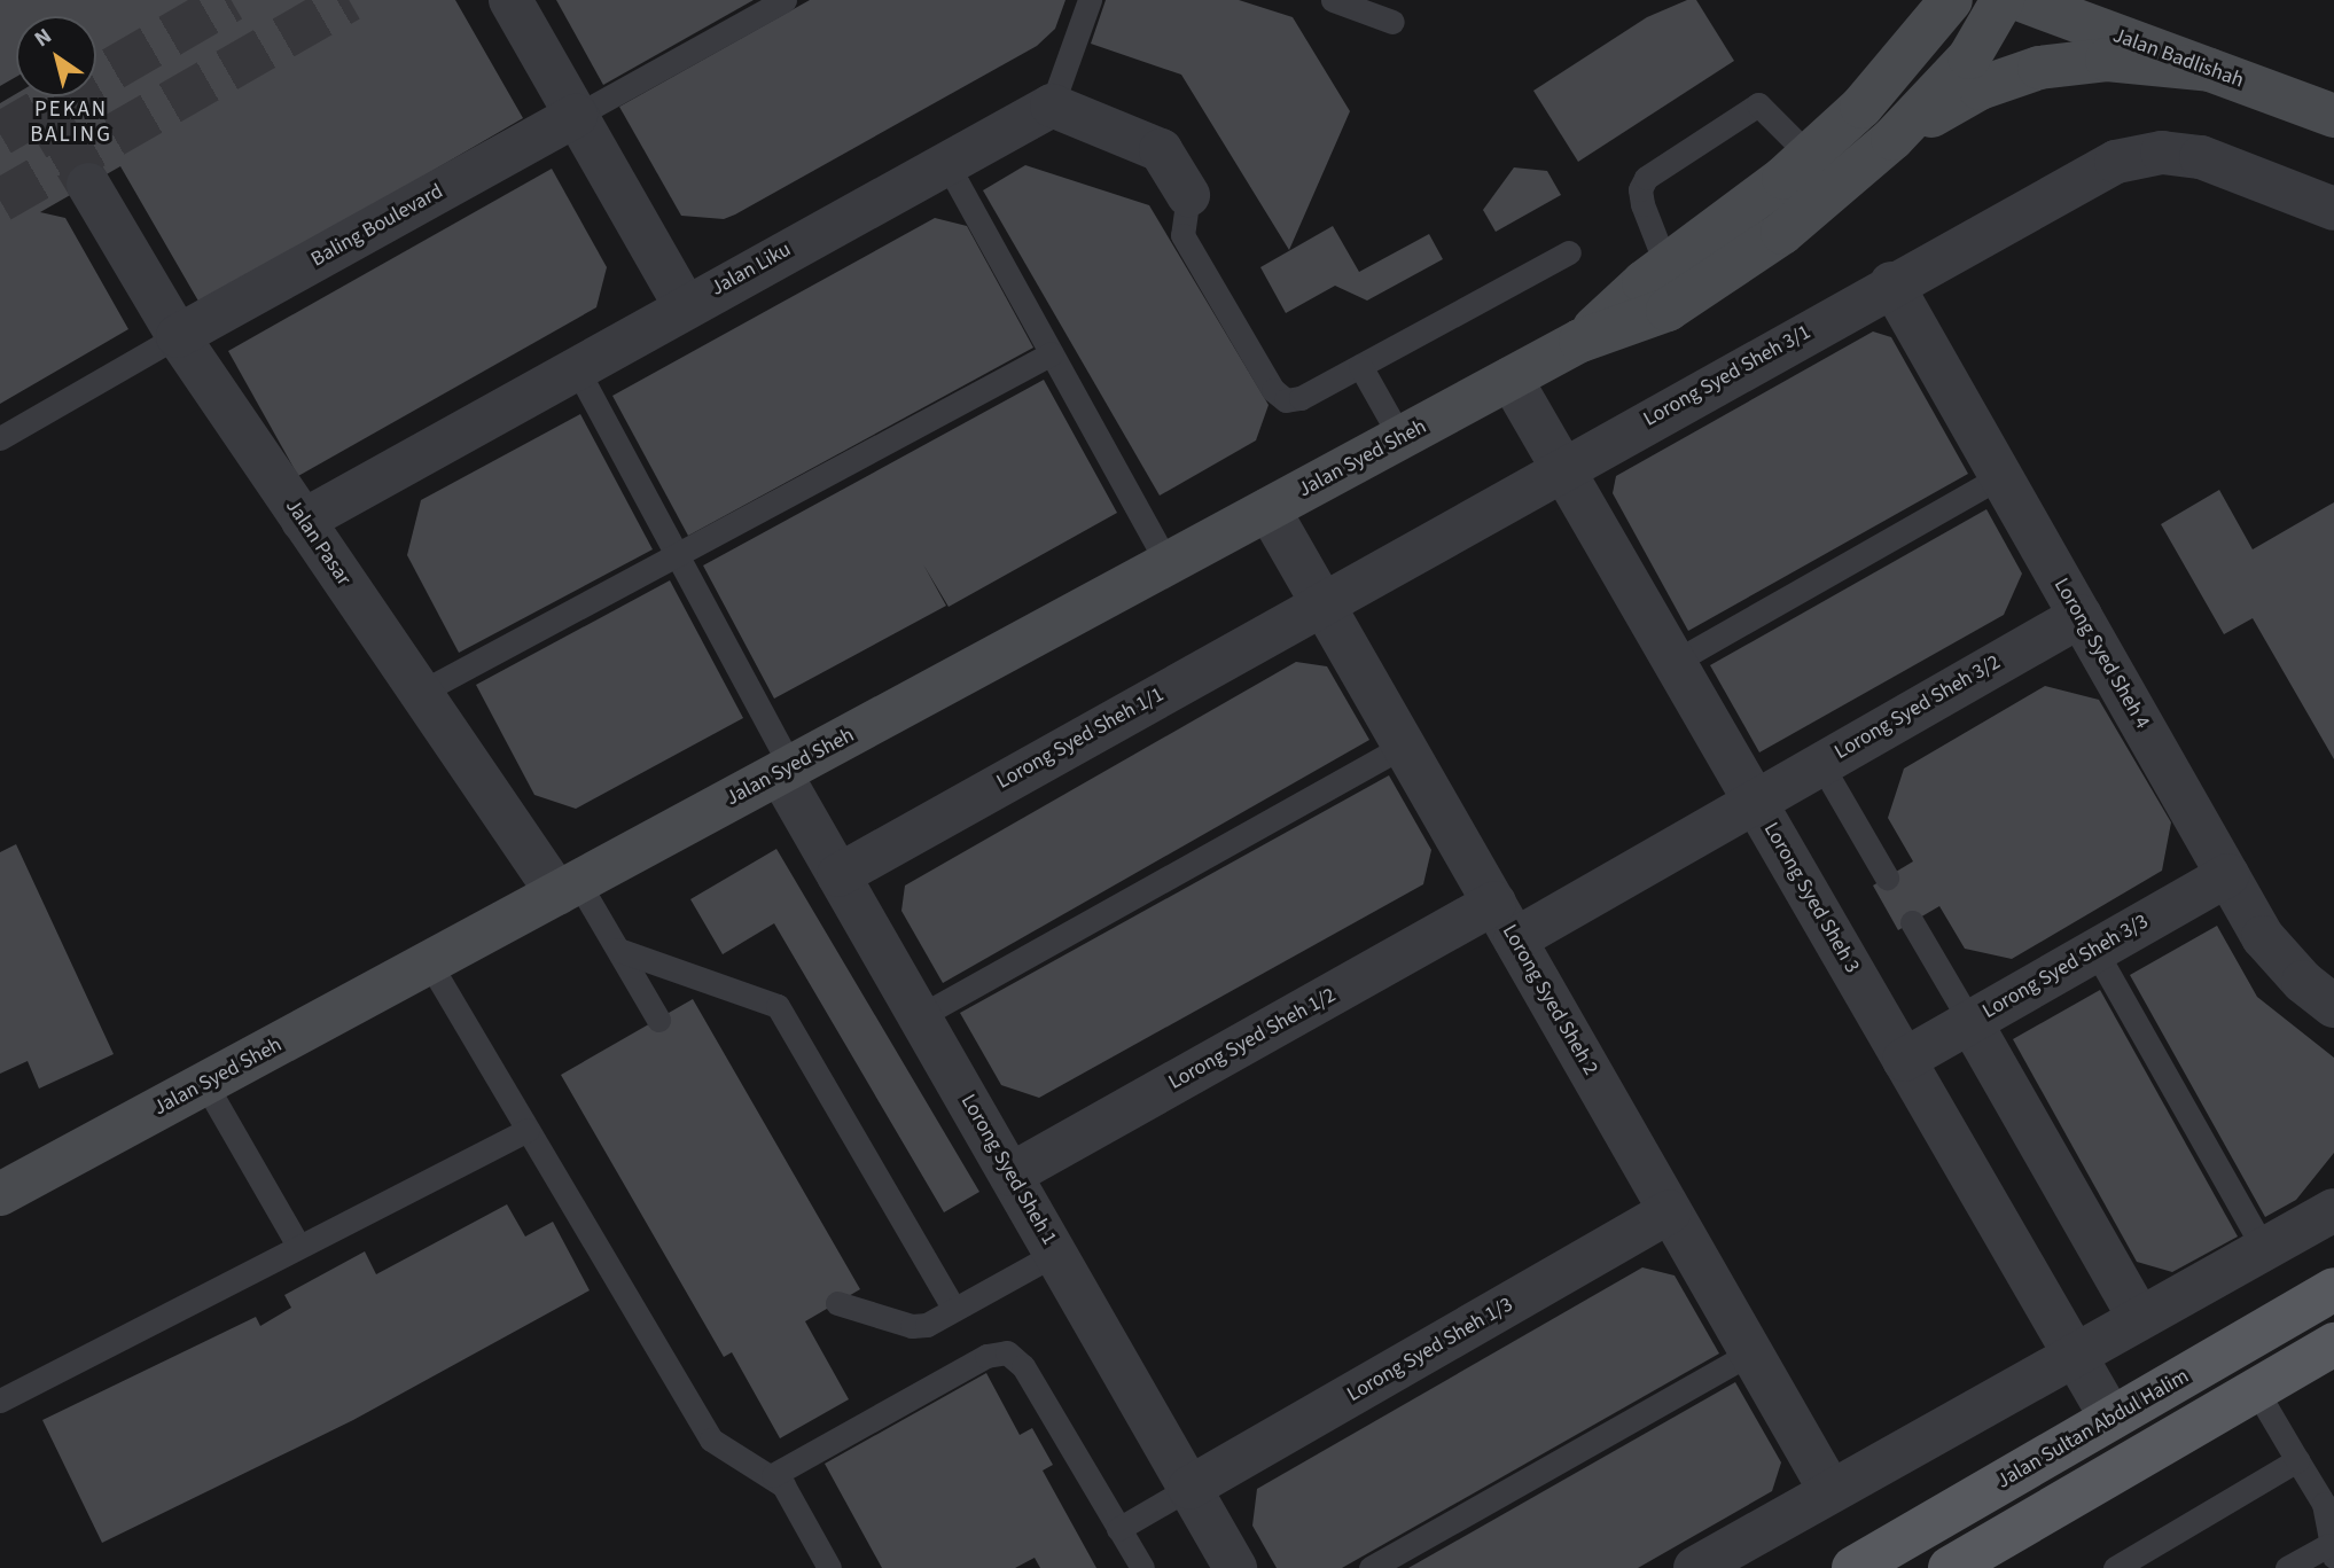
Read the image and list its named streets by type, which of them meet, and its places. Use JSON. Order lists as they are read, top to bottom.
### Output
{
  "streets": {
    "main road": ["Jalan Sultan Abdul Halim"],
    "street": [
      "Jalan Badlishah",
      "Baling Boulevard",
      "Jalan Liku",
      "Lorong Syed Sheh 3/1",
      "Jalan Syed Sheh",
      "Jalan Pasar",
      "Lorong Syed Sheh 4",
      "Lorong Syed Sheh 3/2",
      "Lorong Syed Sheh 1/1",
      "Lorong Syed Sheh 3",
      "Lorong Syed Sheh 3/3",
      "Lorong Syed Sheh 2",
      "Lorong Syed Sheh 1/2",
      "Lorong Syed Sheh 1",
      "Lorong Syed Sheh 1/3"
    ]
  },
  "crossings": [
    ["Baling Boulevard", "Jalan Pasar"],
    ["Jalan Liku", "Jalan Pasar"],
    ["Lorong Syed Sheh 3/1", "Lorong Syed Sheh 4"],
    ["Lorong Syed Sheh 3/1", "Lorong Syed Sheh 1/1"],
    ["Lorong Syed Sheh 3/1", "Lorong Syed Sheh 3"],
    ["Lorong Syed Sheh 3/1", "Lorong Syed Sheh 2"],
    ["Jalan Syed Sheh", "Jalan Pasar"],
    ["Jalan Syed Sheh", "Lorong Syed Sheh 3"],
    ["Jalan Syed Sheh", "Lorong Syed Sheh 2"],
    ["Jalan Syed Sheh", "Lorong Syed Sheh 1"],
    ["Lorong Syed Sheh 4", "Lorong Syed Sheh 3/2"],
    ["Lorong Syed Sheh 4", "Lorong Syed Sheh 3/3"],
    ["Lorong Syed Sheh 3/2", "Lorong Syed Sheh 3"],
    ["Lorong Syed Sheh 3/2", "Lorong Syed Sheh 2"],
    ["Lorong Syed Sheh 3/2", "Lorong Syed Sheh 1/2"],
    ["Lorong Syed Sheh 1/1", "Lorong Syed Sheh 2"],
    ["Lorong Syed Sheh 1/1", "Lorong Syed Sheh 1"],
    ["Lorong Syed Sheh 3", "Lorong Syed Sheh 3/3"],
    ["Lorong Syed Sheh 3", "Jalan Sultan Abdul Halim"],
    ["Lorong Syed Sheh 2", "Lorong Syed Sheh 1/2"],
    ["Lorong Syed Sheh 2", "Lorong Syed Sheh 1/3"],
    ["Lorong Syed Sheh 1/2", "Lorong Syed Sheh 1"],
    ["Lorong Syed Sheh 1", "Lorong Syed Sheh 1/3"]
  ],
  "districts": ["PEKAN BALING"],
  "north": "top left"
}
